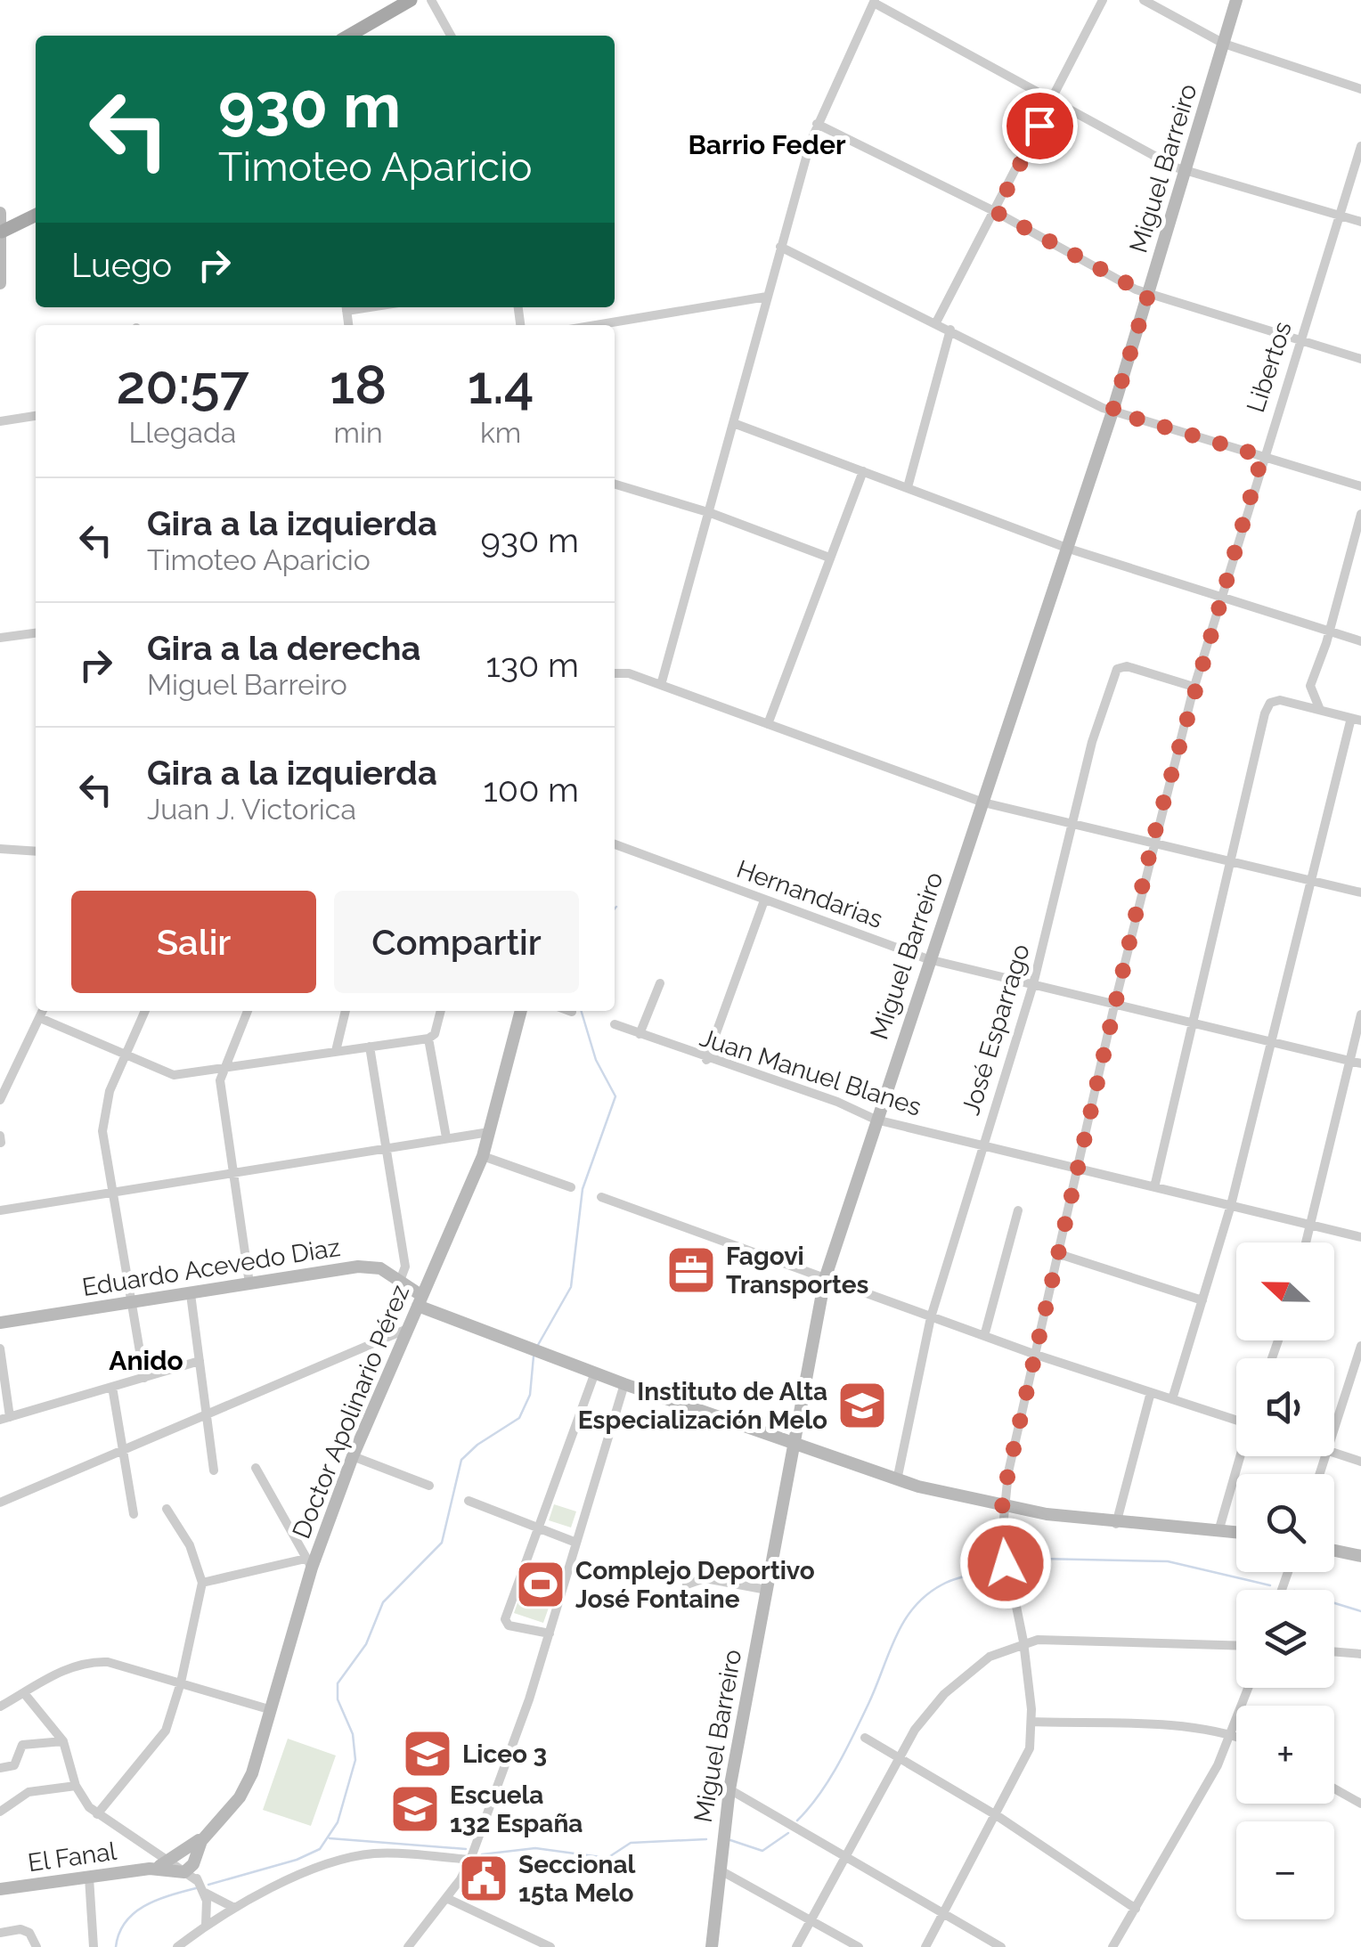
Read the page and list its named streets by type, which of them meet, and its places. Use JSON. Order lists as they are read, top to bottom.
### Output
{
  "streets": {
    "street": [
      "Miguel Barreiro",
      "Libertos",
      "Hernandarias",
      "José Esparrago",
      "Juan Manuel Blanes",
      "Eduardo Acevedo Diaz",
      "Doctor Apolinario Pérez",
      "El Fanal"
    ]
  },
  "crossings": [
    ["Miguel Barreiro", "Hernandarias"],
    ["Miguel Barreiro", "Juan Manuel Blanes"],
    ["Miguel Barreiro", "Eduardo Acevedo Diaz"],
    ["Libertos", "Hernandarias"],
    ["Libertos", "José Esparrago"],
    ["Libertos", "Juan Manuel Blanes"],
    ["Libertos", "Eduardo Acevedo Diaz"],
    ["Hernandarias", "José Esparrago"],
    ["José Esparrago", "Juan Manuel Blanes"],
    ["José Esparrago", "Eduardo Acevedo Diaz"],
    ["Eduardo Acevedo Diaz", "Doctor Apolinario Pérez"],
    ["Doctor Apolinario Pérez", "El Fanal"]
  ],
  "districts": ["Barrio Feder", "Anido"],
  "places": {
    "office": ["Fagovi Transportes"],
    "school or university": ["Instituto de Alta Especialización Melo", "Liceo 3", "Escuela 132 España"],
    "sports": ["Complejo Deportivo José Fontaine"],
    "public building": ["Seccional 15ta Melo"]
  },
  "north": "left",
  "page": {
    "turn": ["930 m", "Timoteo Aparicio"],
    "then": "Luego",
    "eta": [
      "20:57",
      "Llegada",
      "18",
      "min",
      "1.4",
      "km"
    ],
    "list": [
      {
        "name": "Gira a la izquierda",
        "note": "Timoteo Aparicio",
        "value": "930 m"
      },
      {
        "name": "Gira a la derecha",
        "note": "Miguel Barreiro",
        "value": "130 m"
      },
      {
        "name": "Gira a la izquierda",
        "note": "Juan J. Victorica",
        "value": "100 m"
      }
    ],
    "buttons": ["Salir", "Compartir"],
    "map_buttons": ["+", "−"]
  }
}
